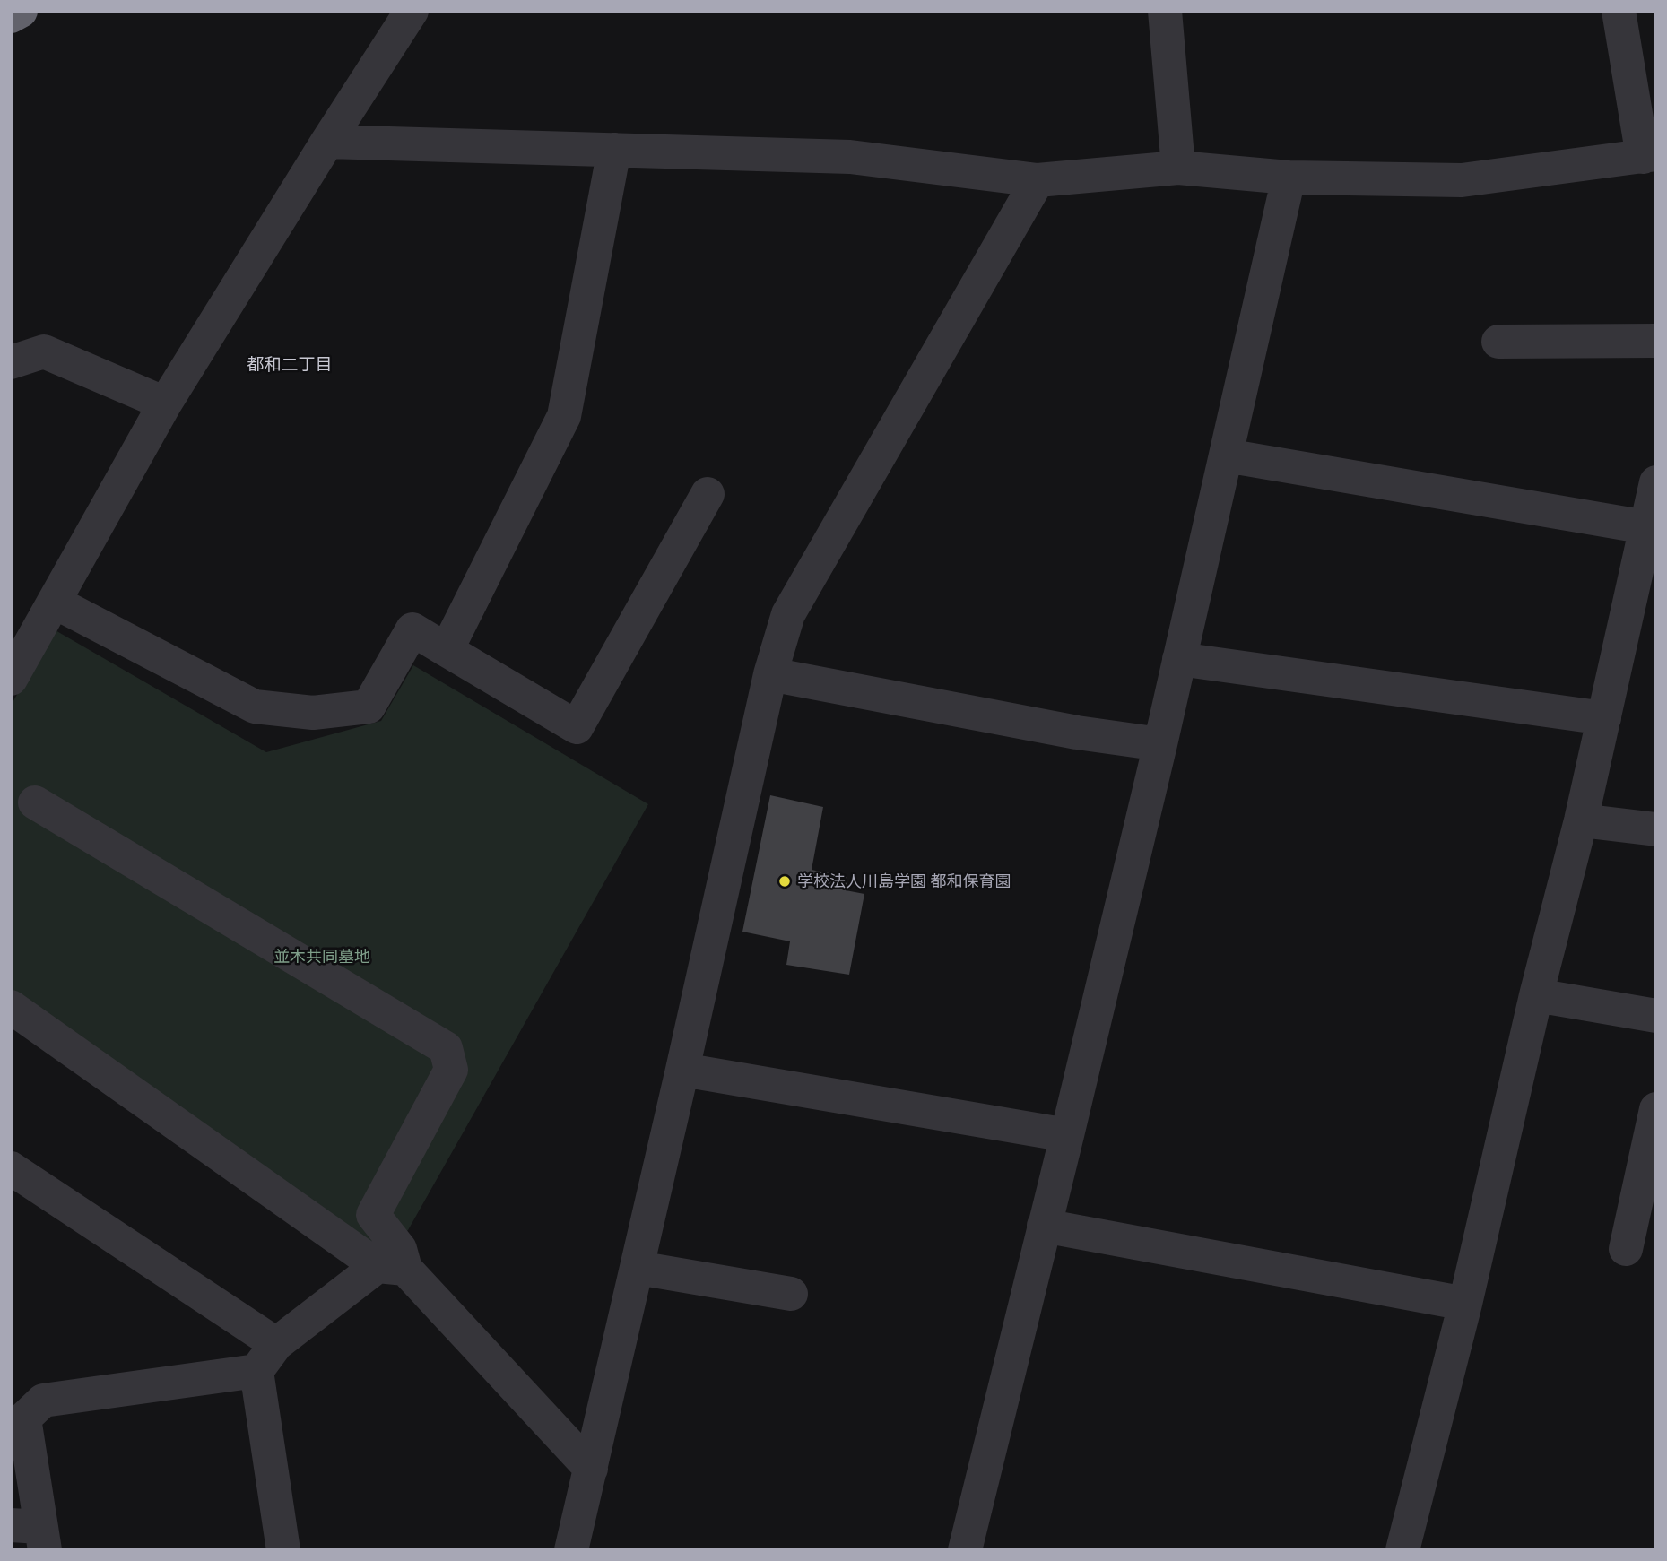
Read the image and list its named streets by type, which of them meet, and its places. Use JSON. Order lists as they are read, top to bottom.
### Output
{
  "districts": ["都和二丁目"],
  "parks": ["並木共同墓地"],
  "places": ["学校法人川島学園 都和保育園"]
}
